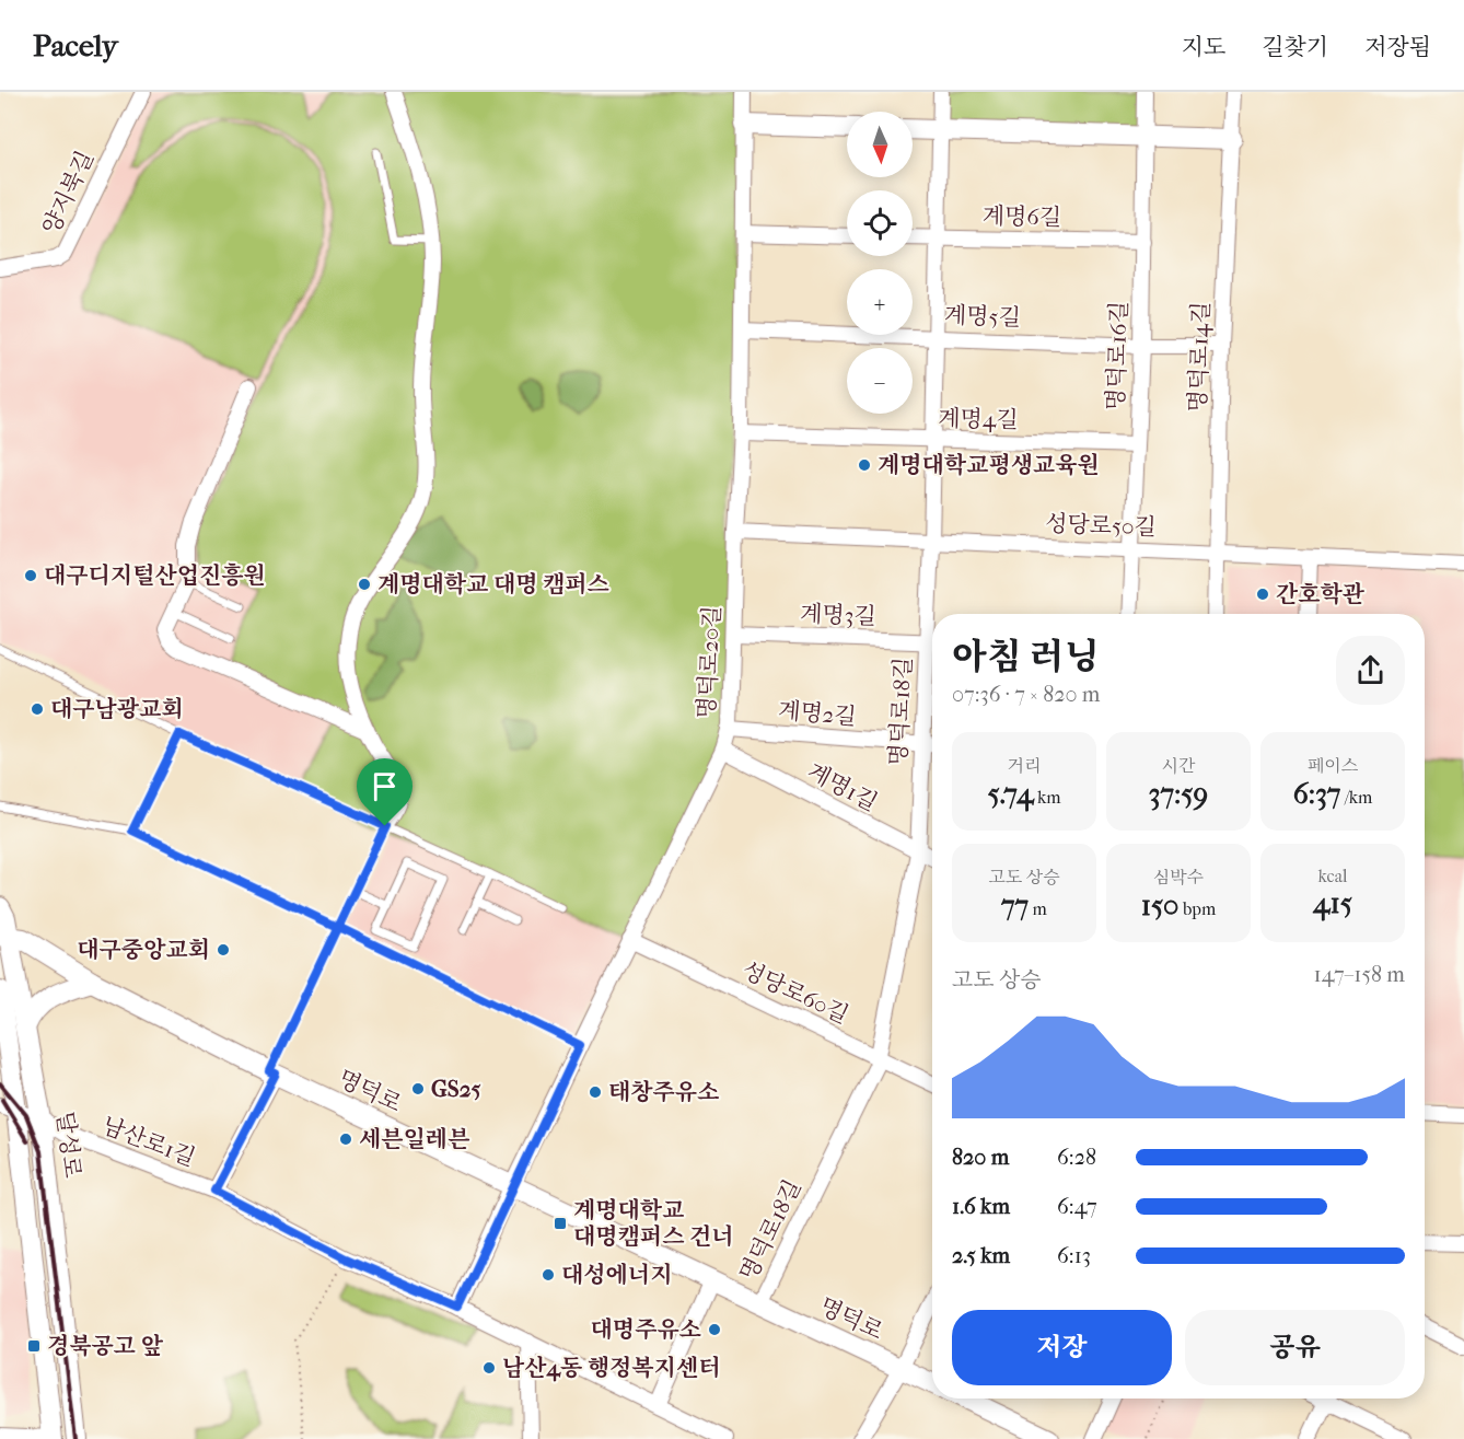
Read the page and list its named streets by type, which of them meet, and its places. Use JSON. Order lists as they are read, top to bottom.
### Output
{
  "streets": {
    "main road": ["명덕로", "달성로"],
    "street": [
      "양지북길",
      "계명6길",
      "계명5길",
      "명덕로16길",
      "명덕로14길",
      "계명4길",
      "성당로50길",
      "계명3길",
      "명덕로20길",
      "명덕로18길",
      "계명2길",
      "계명1길",
      "성당로60길",
      "남산로1길"
    ]
  },
  "crossings": [
    ["계명6길", "명덕로16길"],
    ["계명6길", "명덕로18길"],
    ["계명5길", "명덕로16길"],
    ["계명5길", "명덕로14길"],
    ["계명5길", "명덕로20길"],
    ["계명5길", "명덕로18길"],
    ["명덕로16길", "계명4길"],
    ["명덕로16길", "성당로50길"],
    ["명덕로14길", "성당로50길"],
    ["계명4길", "명덕로20길"],
    ["계명4길", "명덕로18길"],
    ["성당로50길", "명덕로20길"],
    ["성당로50길", "명덕로18길"],
    ["계명3길", "명덕로20길"],
    ["명덕로20길", "계명2길"],
    ["명덕로20길", "계명1길"],
    ["명덕로20길", "성당로60길"],
    ["명덕로20길", "명덕로"],
    ["명덕로20길", "남산로1길"],
    ["명덕로18길", "계명2길"],
    ["명덕로18길", "계명1길"],
    ["명덕로18길", "성당로60길"],
    ["명덕로18길", "명덕로"],
    ["명덕로", "달성로"],
    ["남산로1길", "달성로"]
  ],
  "places": {
    "other": [
      "계명대학교평생교육원",
      "대구디지털산업진흥원",
      "계명대학교 대명 캠퍼스",
      "간호학관",
      "대구남광교회",
      "대구중앙교회",
      "GS25",
      "태창주유소",
      "세븐일레븐",
      "대성에너지",
      "대명주유소",
      "남산4동 행정복지센터"
    ],
    "transit": ["계명대학교 대명캠퍼스 건너", "경북공고 앞"]
  },
  "north": "bottom",
  "page": {
    "header": "Pacely",
    "nav": ["지도", "길찾기", "저장됨"],
    "map_buttons": ["+", "−"],
    "heading": ["아침 러닝", "07:36 · 7 × 820 m"],
    "stats": [
      ["거리", "5.74 km"],
      ["시간", "37:59"],
      ["페이스", "6:37 /km"],
      ["고도 상승", "77 m"],
      ["심박수", "150 bpm"],
      ["kcal", "415"]
    ],
    "chart": ["고도 상승", "147–158 m"],
    "list": [
      {
        "name": "820 m",
        "note": "6:28"
      },
      {
        "name": "1.6 km",
        "note": "6:47"
      },
      {
        "name": "2.5 km",
        "note": "6:13"
      }
    ],
    "buttons": ["저장", "공유"]
  }
}
